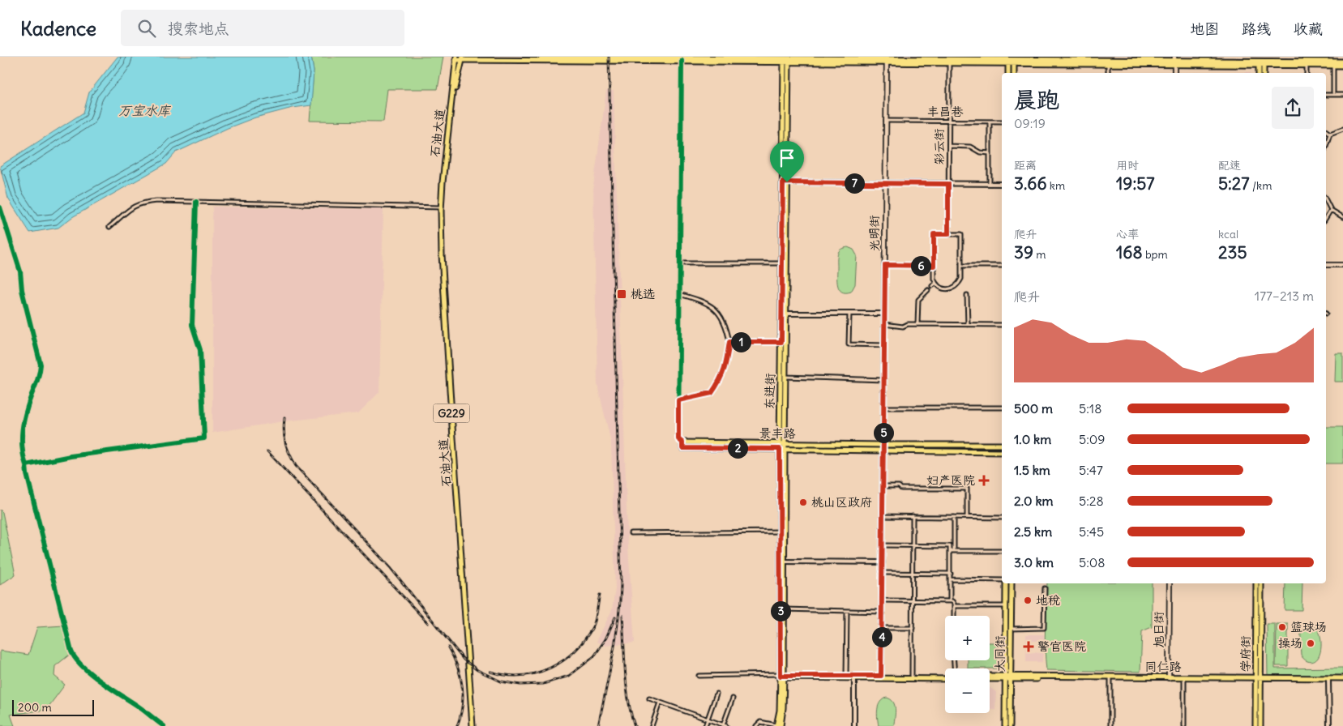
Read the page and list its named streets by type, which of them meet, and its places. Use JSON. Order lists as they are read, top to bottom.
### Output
{
  "streets": {
    "main road": [
      "石油大道",
      "光明街",
      "东进街",
      "G229",
      "景丰路",
      "旭日街",
      "大同街",
      "学府街",
      "同仁路"
    ],
    "street": ["丰昌巷", "彩云街"]
  },
  "crossings": [
    ["丰昌巷", "彩云街"],
    ["丰昌巷", "光明街"],
    ["光明街", "景丰路"],
    ["东进街", "景丰路"],
    ["旭日街", "同仁路"],
    ["大同街", "同仁路"],
    ["学府街", "同仁路"]
  ],
  "water": ["万宝水库"],
  "places": {
    "transit": ["桃选"],
    "health": ["妇产医院", "警官医院"],
    "other": [
      "桃山区政府",
      "地税",
      "篮球场",
      "操场"
    ]
  },
  "scale_bar": "200 m",
  "page": {
    "header": "Kadence",
    "search": "搜索地点",
    "nav": ["地图", "路线", "收藏"],
    "heading": ["晨跑", "09:19"],
    "stats": [
      ["距离", "3.66 km"],
      ["用时", "19:57"],
      ["配速", "5:27 /km"],
      ["爬升", "39 m"],
      ["心率", "168 bpm"],
      ["kcal", "235"]
    ],
    "pins": [
      "7",
      "6",
      "1",
      "5",
      "2",
      "3",
      "4"
    ],
    "chart": ["爬升", "177–213 m"],
    "list": [
      {
        "name": "500 m",
        "note": "5:18"
      },
      {
        "name": "1.0 km",
        "note": "5:09"
      },
      {
        "name": "1.5 km",
        "note": "5:47"
      },
      {
        "name": "2.0 km",
        "note": "5:28"
      },
      {
        "name": "2.5 km",
        "note": "5:45"
      },
      {
        "name": "3.0 km",
        "note": "5:08"
      }
    ],
    "map_buttons": ["+", "−"],
    "scale": "200 m"
  }
}
